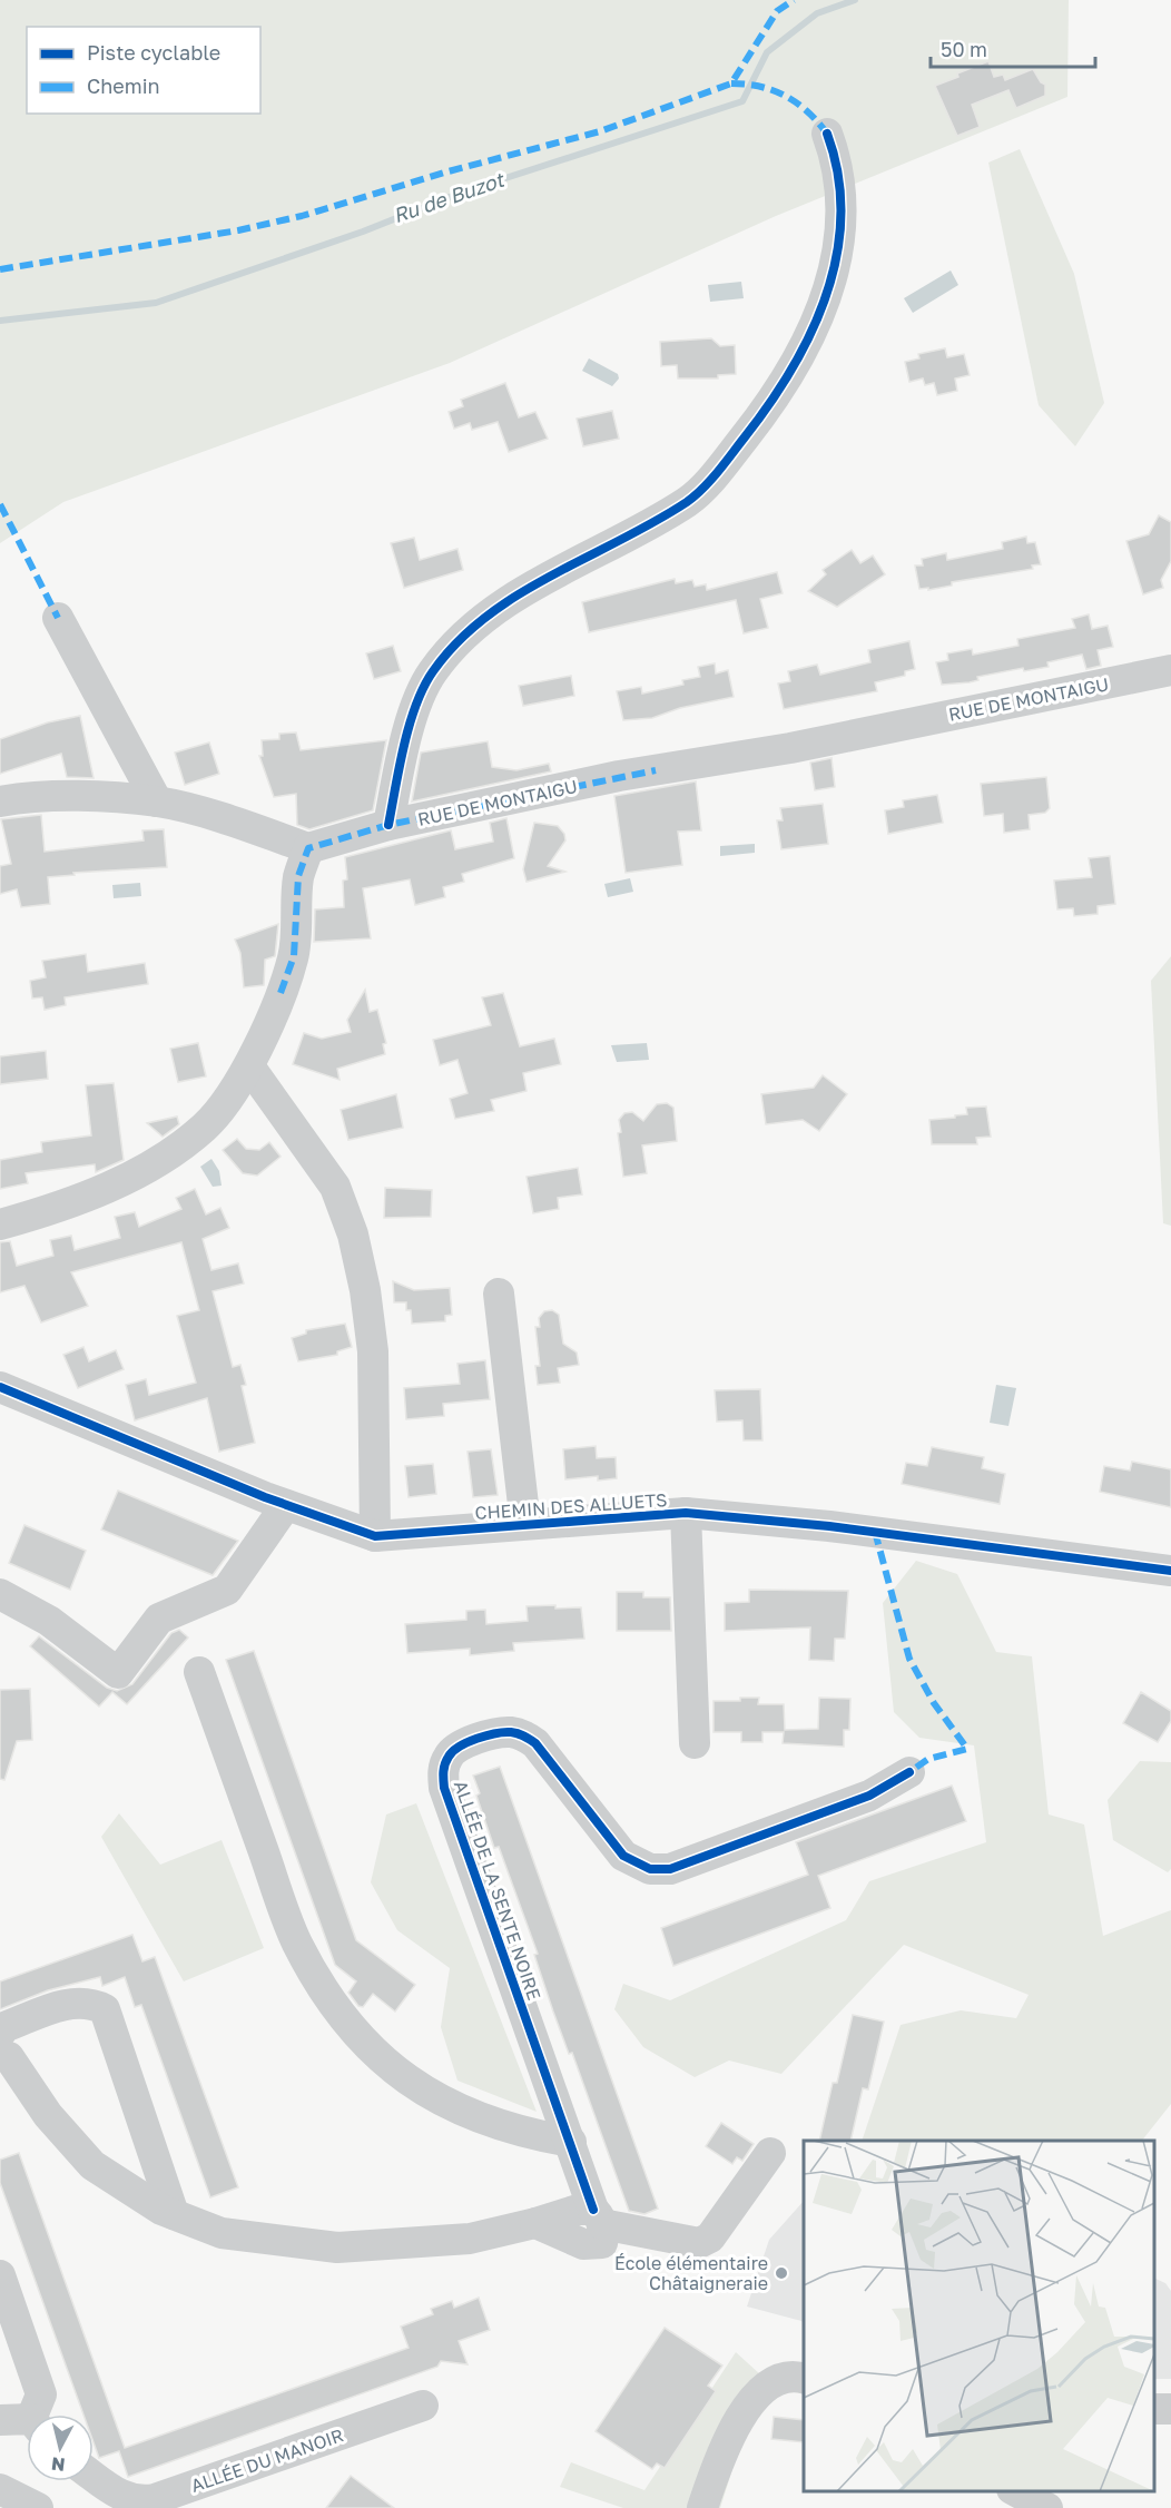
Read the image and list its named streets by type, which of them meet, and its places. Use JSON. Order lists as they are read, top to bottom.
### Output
{
  "streets": {
    "street": [
      "RUE DE MONTAIGU",
      "CHEMIN DES ALLUETS",
      "ALLÉE DE LA SENTE NOIRE",
      "ALLÉE DU MANOIR"
    ]
  },
  "water": ["Ru de Buzot"],
  "places": ["École élémentaire Châtaigneraie"],
  "legend": ["Piste cyclable", "Chemin"],
  "scale_bar": "50 m",
  "north": "bottom"
}
